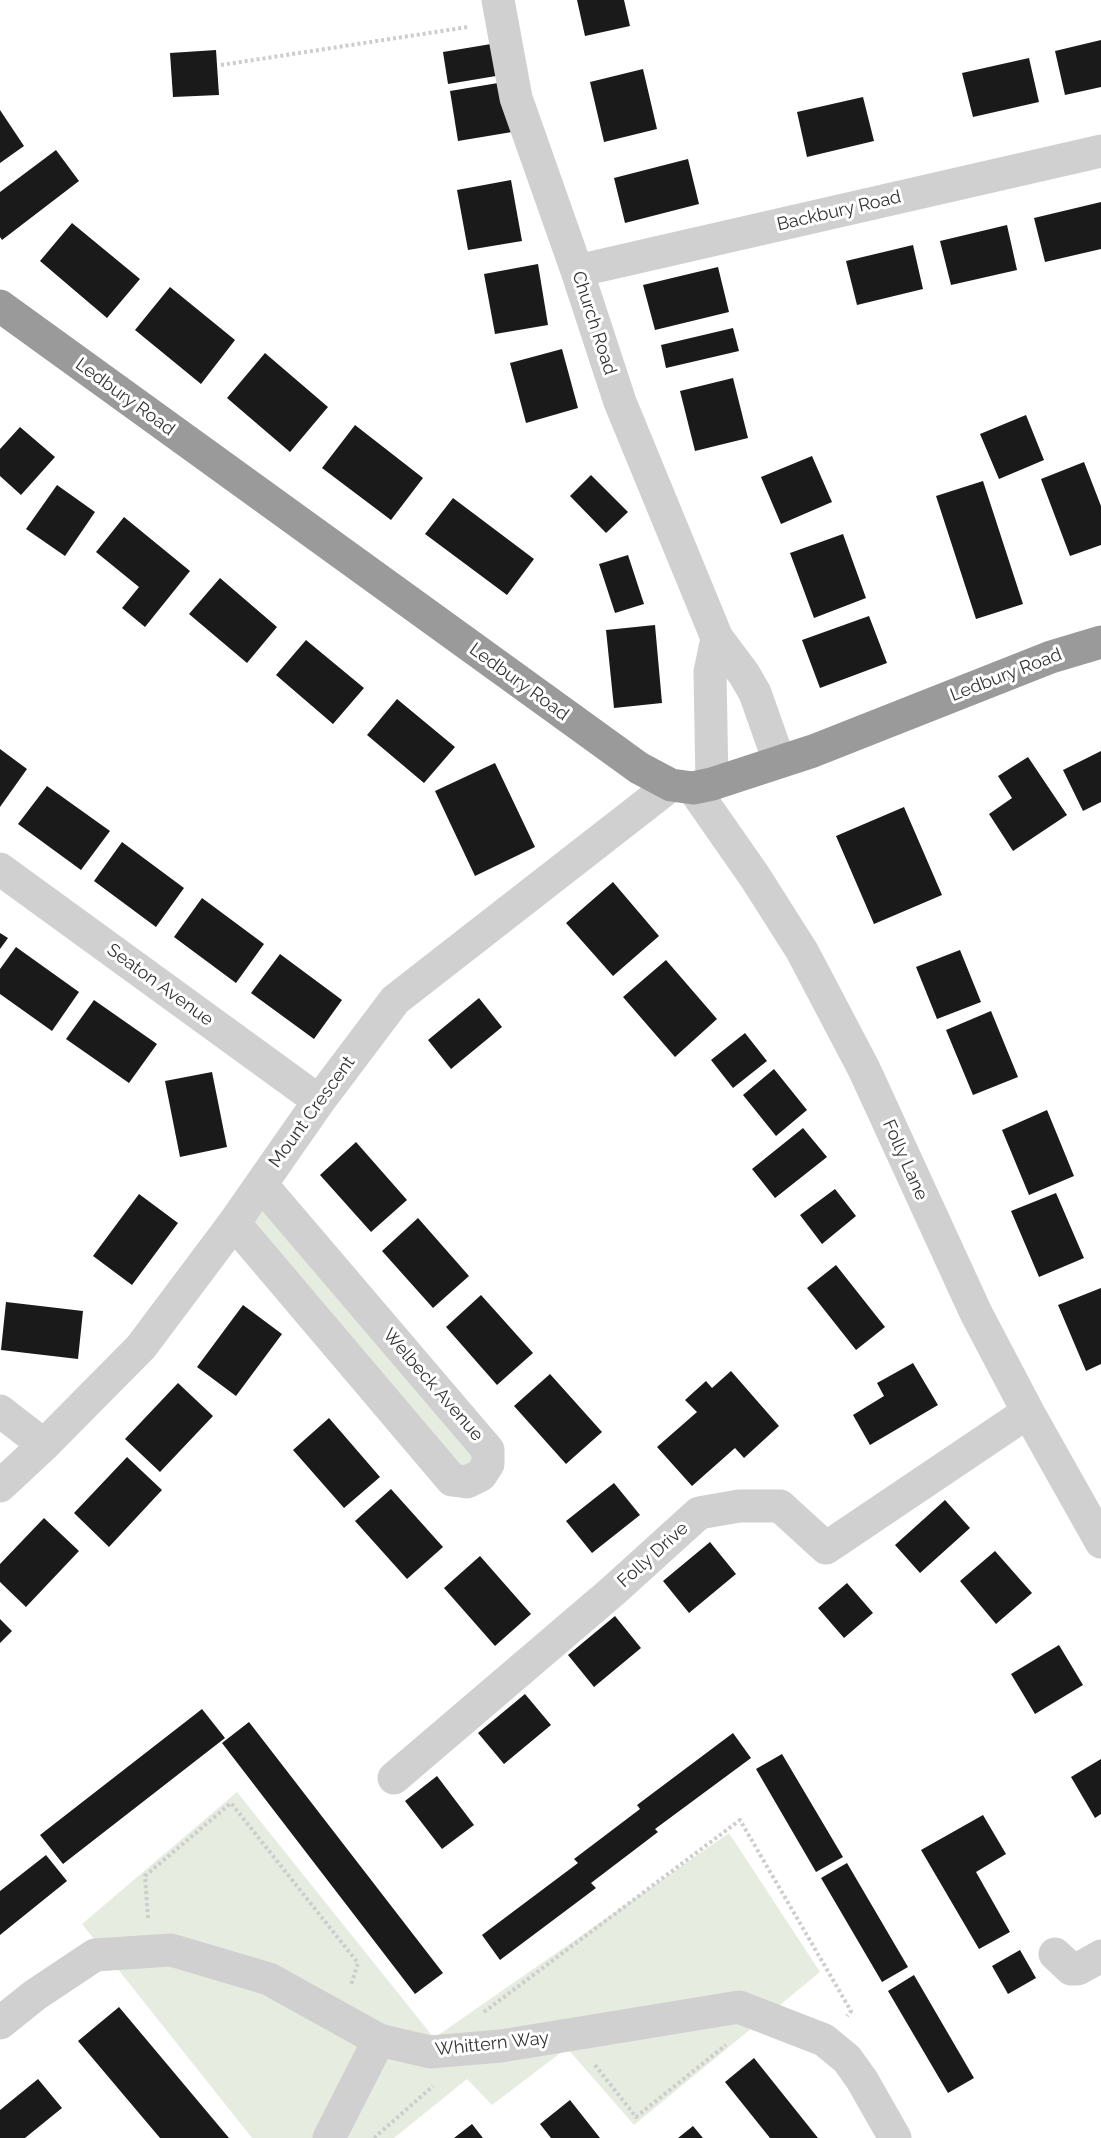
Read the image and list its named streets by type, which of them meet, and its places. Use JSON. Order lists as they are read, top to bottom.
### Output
{
  "streets": {
    "highway": ["Ledbury Road"],
    "street": [
      "Backbury Road",
      "Church Road",
      "Seaton Avenue",
      "Mount Crescent",
      "Folly Lane",
      "Welbeck Avenue",
      "Folly Drive",
      "Whittern Way"
    ]
  },
  "crossings": [
    ["Backbury Road", "Church Road"],
    ["Church Road", "Ledbury Road"],
    ["Ledbury Road", "Mount Crescent"],
    ["Ledbury Road", "Folly Lane"],
    ["Seaton Avenue", "Mount Crescent"],
    ["Mount Crescent", "Folly Lane"],
    ["Mount Crescent", "Welbeck Avenue"],
    ["Folly Lane", "Folly Drive"]
  ]
}
